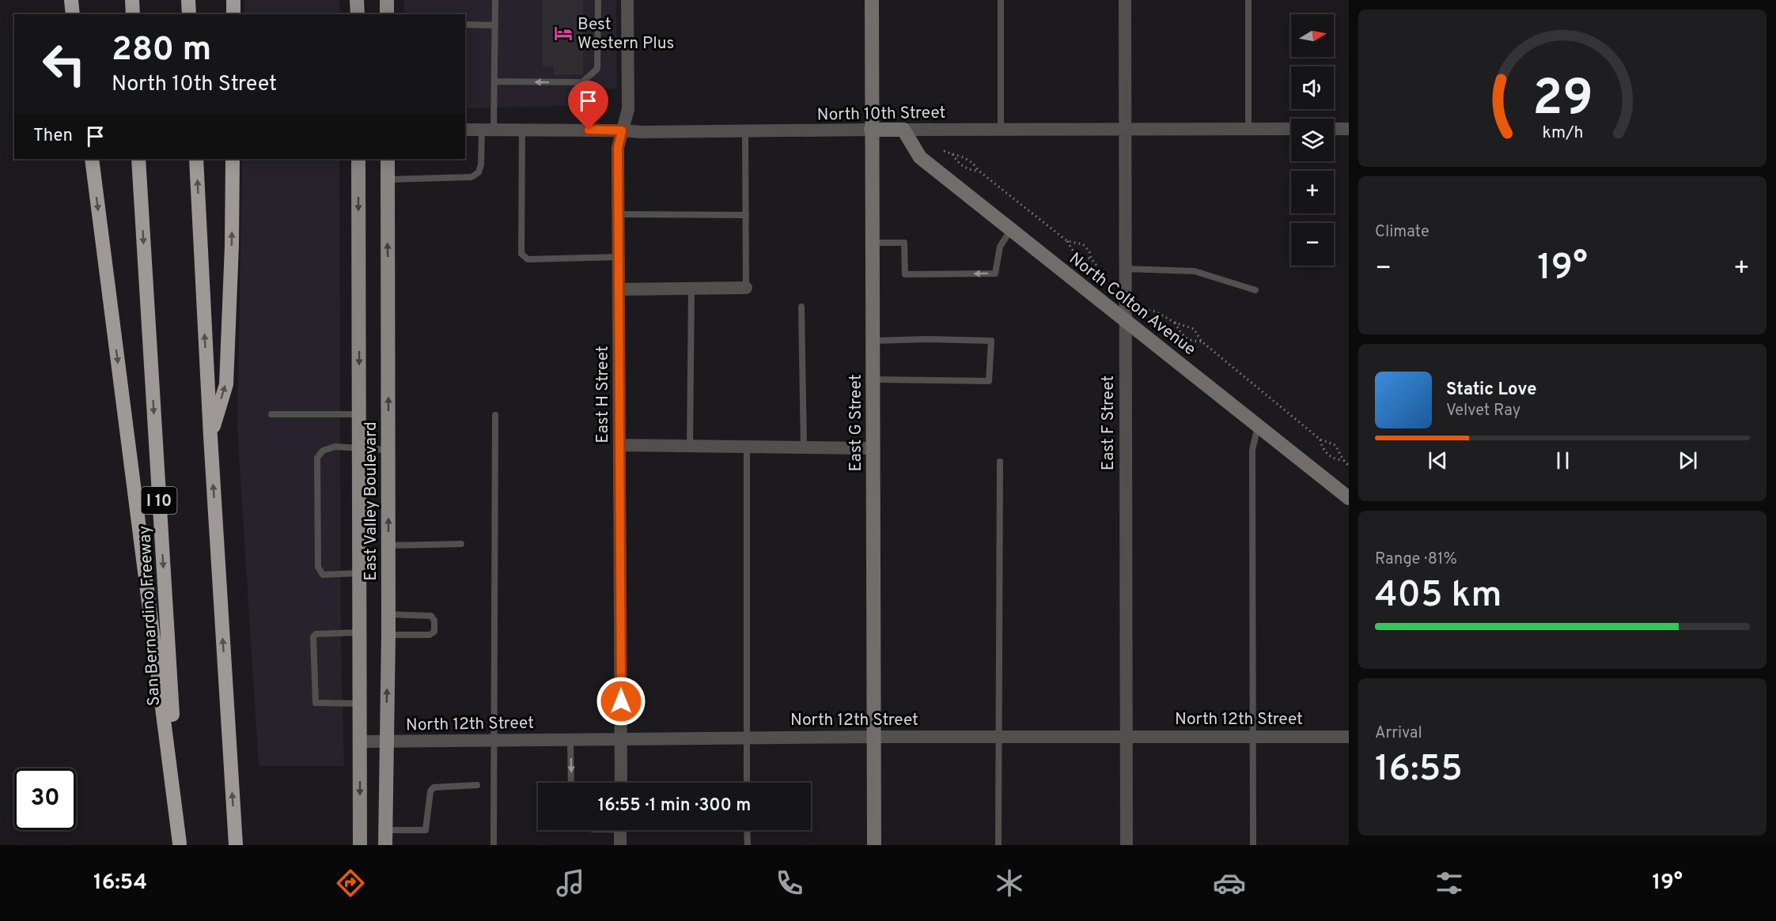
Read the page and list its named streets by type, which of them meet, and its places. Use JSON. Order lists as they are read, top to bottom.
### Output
{
  "streets": {
    "highway": ["I 10", "San Bernardino Freeway"],
    "main road": ["East Valley Boulevard"],
    "street": [
      "North 10th Street",
      "North Colton Avenue",
      "East H Street",
      "East G Street",
      "East F Street",
      "North 12th Street"
    ]
  },
  "crossings": [
    ["North 10th Street", "North Colton Avenue"],
    ["North 10th Street", "East H Street"],
    ["North 10th Street", "East G Street"],
    ["North 10th Street", "East F Street"],
    ["North Colton Avenue", "East F Street"],
    ["East H Street", "North 12th Street"],
    ["East G Street", "North 12th Street"],
    ["East F Street", "North 12th Street"],
    ["East Valley Boulevard", "North 12th Street"]
  ],
  "places": {
    "hotel": ["Best Western Plus"]
  },
  "north": "right",
  "page": {
    "map_buttons": ["+", "−"],
    "turn": ["280 m", "North 10th Street"],
    "then": "Then",
    "tile": [
      "Climate",
      ["Range · 81%", "405 km"],
      ["Arrival", "16:55"]
    ],
    "heat": ["−", "19°", "+"],
    "song": ["Static Love", "Velvet Ray"],
    "limit": "30",
    "trip": "16:55 · 1 min · 300 m",
    "tabs": ["16:54", "19°"],
    "gauge": ["29", "km/h"]
  }
}
